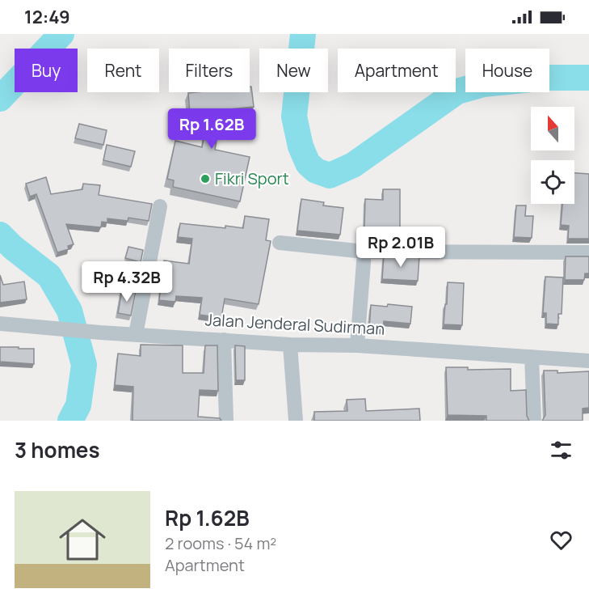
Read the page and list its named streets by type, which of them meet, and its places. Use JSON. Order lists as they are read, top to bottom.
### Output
{
  "streets": {
    "street": ["Jalan Jenderal Sudirman"]
  },
  "places": ["Fikri Sport"],
  "north": "top",
  "page": {
    "status": "12:49",
    "chip": [
      "Buy",
      "Rent",
      "Filters",
      "New",
      "Apartment",
      "House"
    ],
    "price": ["Rp 1.62B", "Rp 2.01B", "Rp 4.32B"],
    "heading": "3 homes",
    "list": [
      {
        "name": "Rp 1.62B",
        "note": "2 rooms · 54 m² · Apartment"
      }
    ]
  }
}
